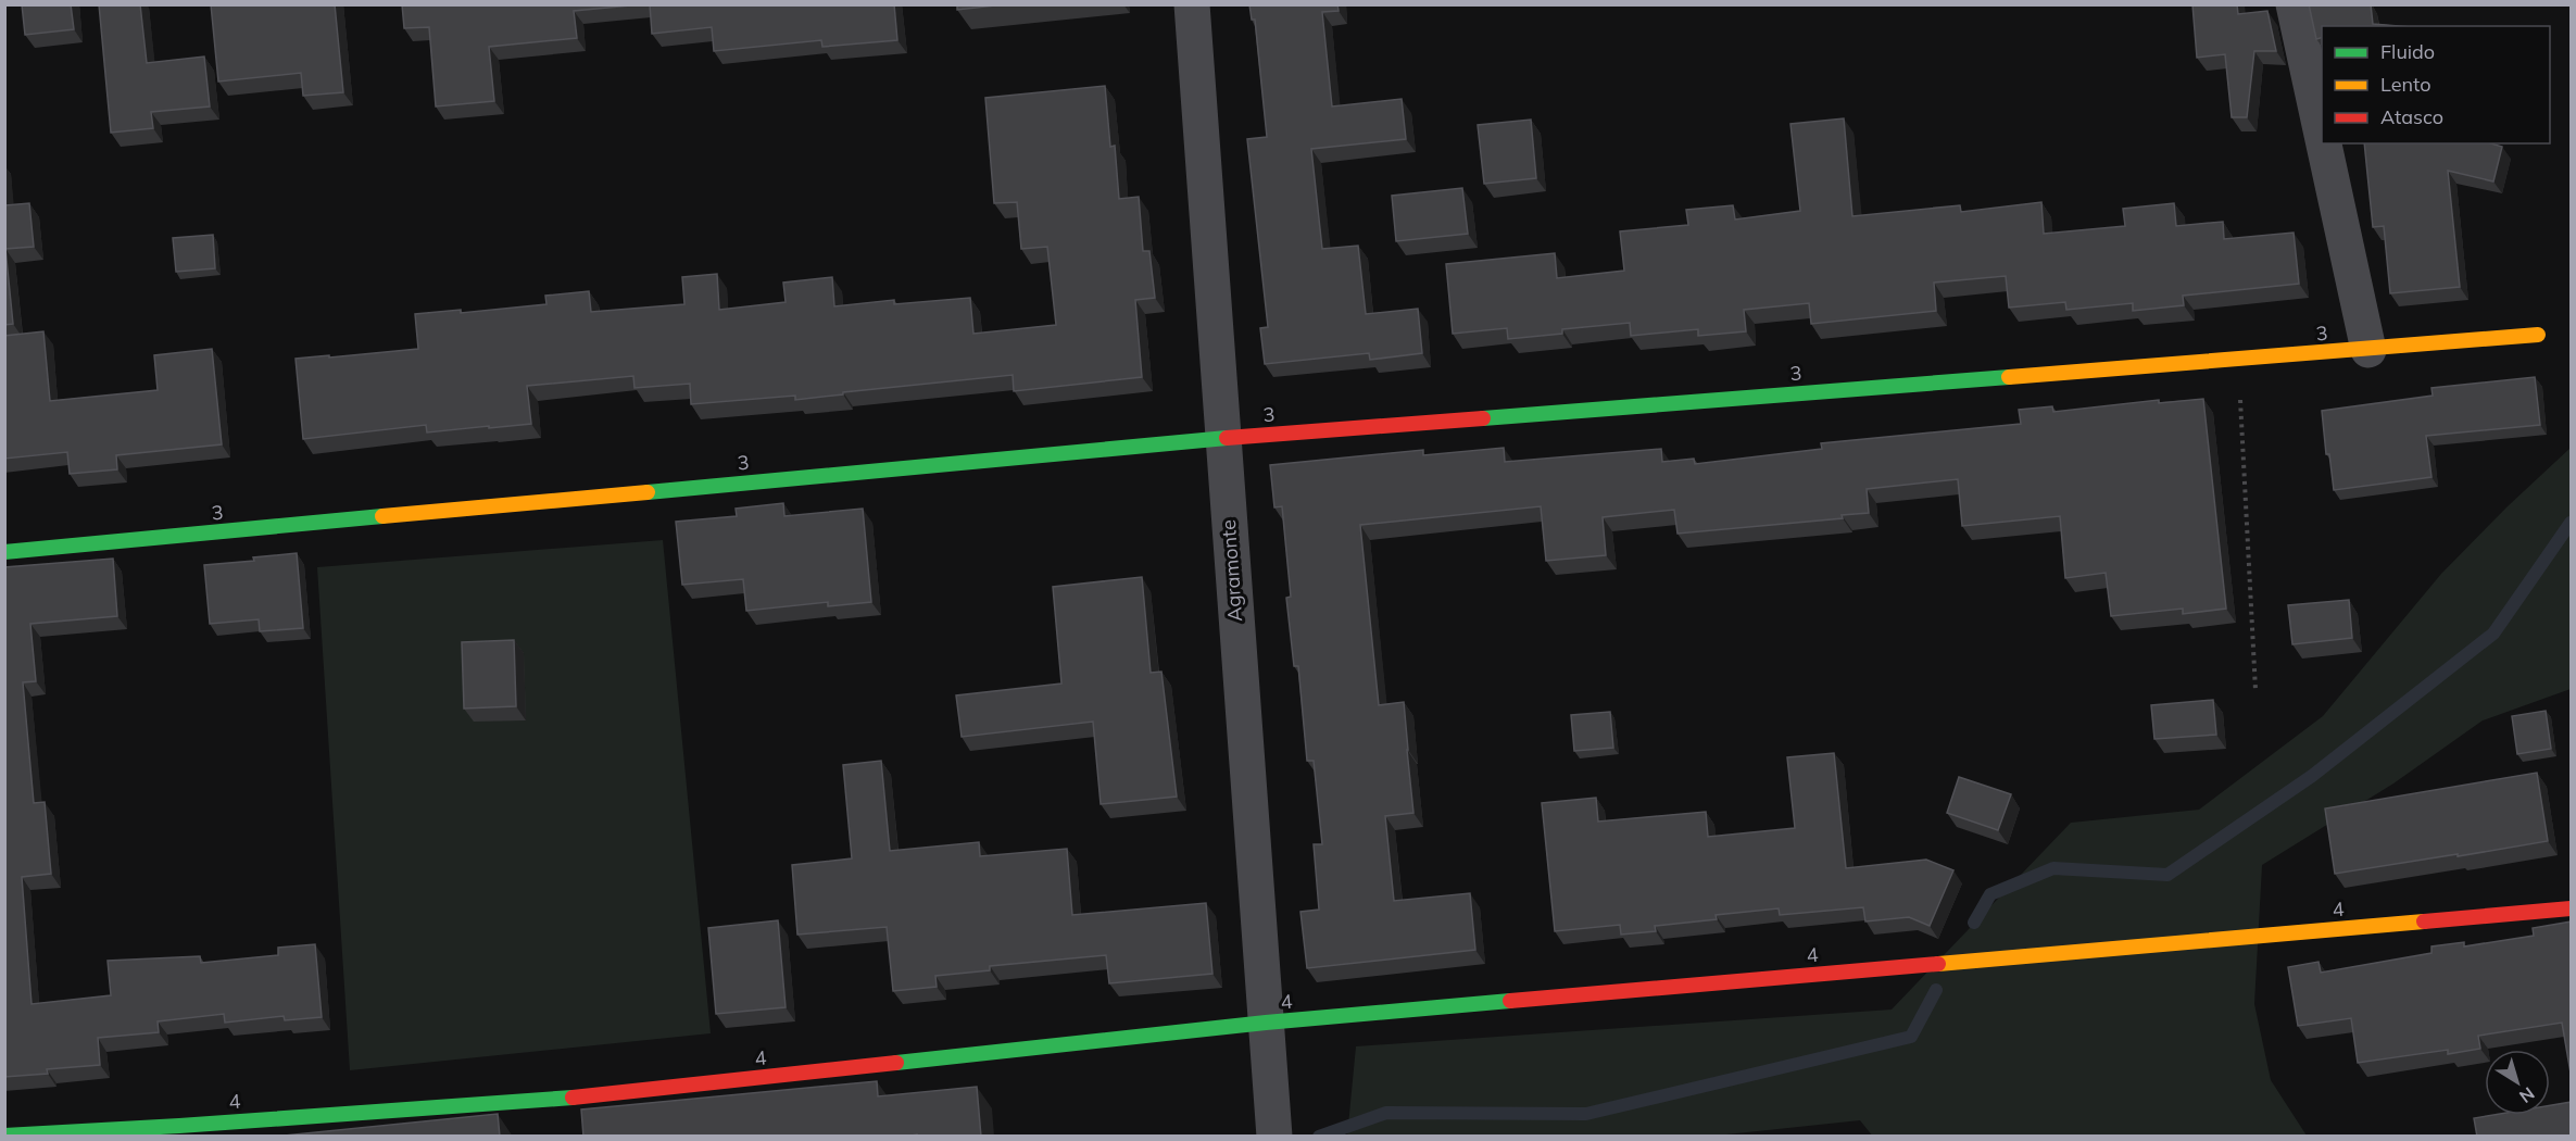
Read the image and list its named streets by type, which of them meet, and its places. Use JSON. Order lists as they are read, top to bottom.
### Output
{
  "streets": {
    "street": ["3", "Agramonte", "4"]
  },
  "crossings": [
    ["3", "Agramonte"],
    ["Agramonte", "4"]
  ],
  "legend": ["Fluido", "Lento", "Atasco"],
  "north": "bottom right"
}
